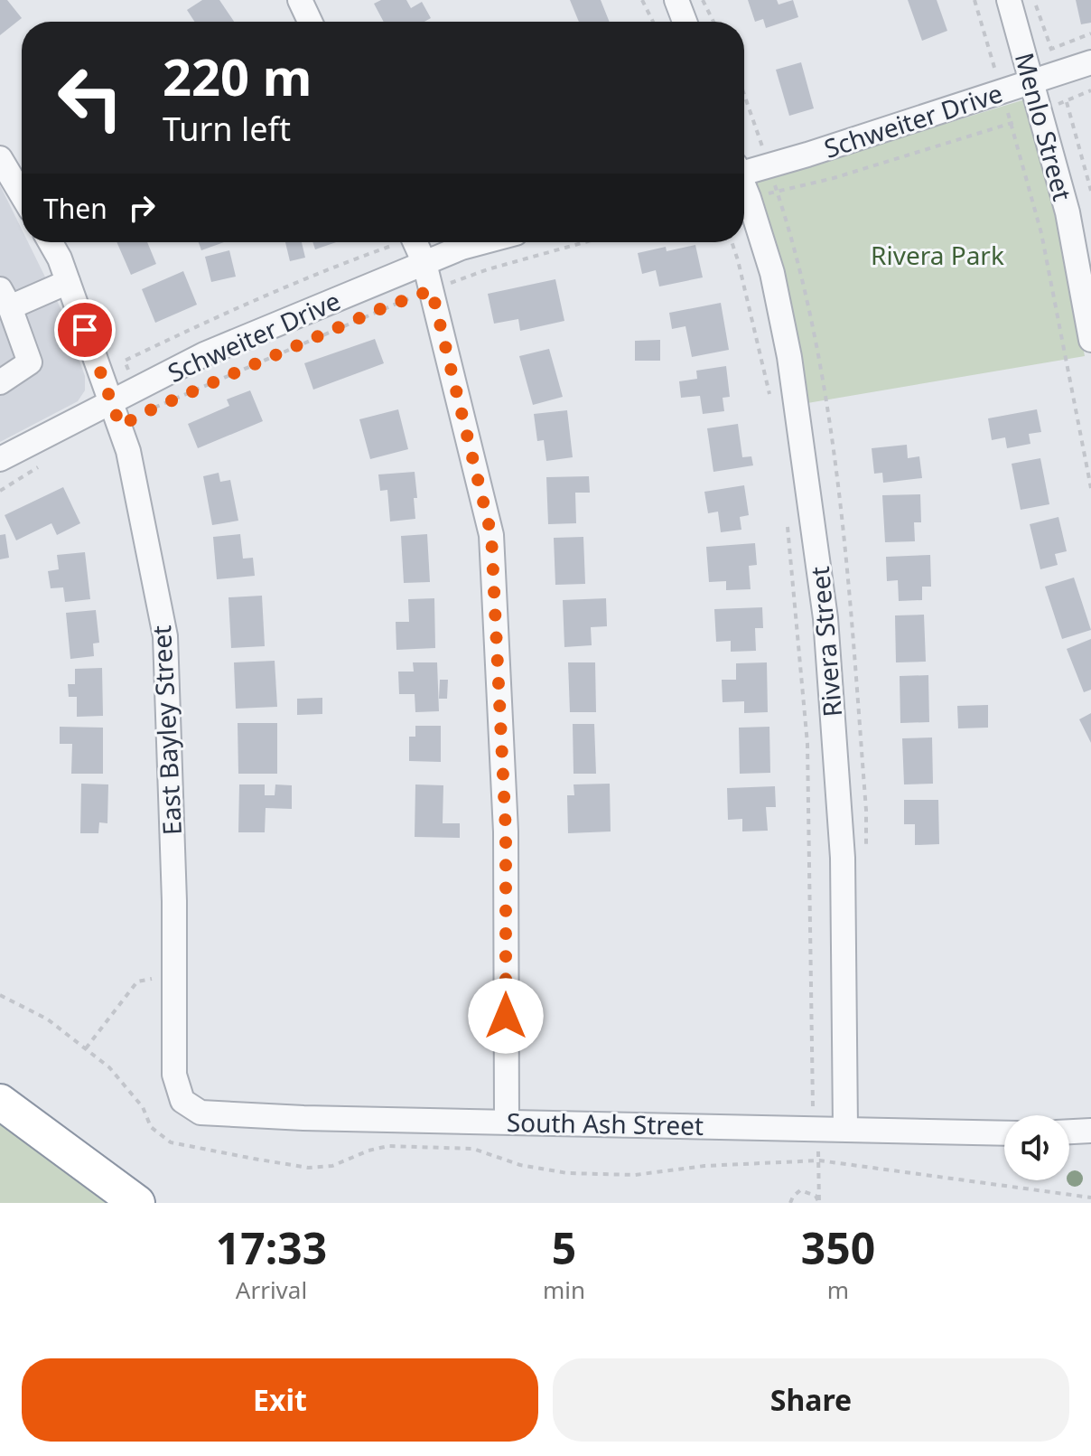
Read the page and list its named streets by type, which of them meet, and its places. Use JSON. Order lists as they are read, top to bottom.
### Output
{
  "streets": {
    "street": [
      "Schweiter Drive",
      "Menlo Street",
      "Rivera Street",
      "East Bayley Street",
      "South Ash Street"
    ]
  },
  "crossings": [
    ["Schweiter Drive", "Menlo Street"],
    ["Schweiter Drive", "East Bayley Street"],
    ["Rivera Street", "South Ash Street"],
    ["East Bayley Street", "South Ash Street"]
  ],
  "parks": ["Rivera Park"],
  "page": {
    "turn": ["220 m", "Turn left"],
    "then": "Then",
    "eta": [
      "17:33",
      "Arrival",
      "5",
      "min",
      "350",
      "m"
    ],
    "buttons": ["Exit", "Share"]
  }
}
